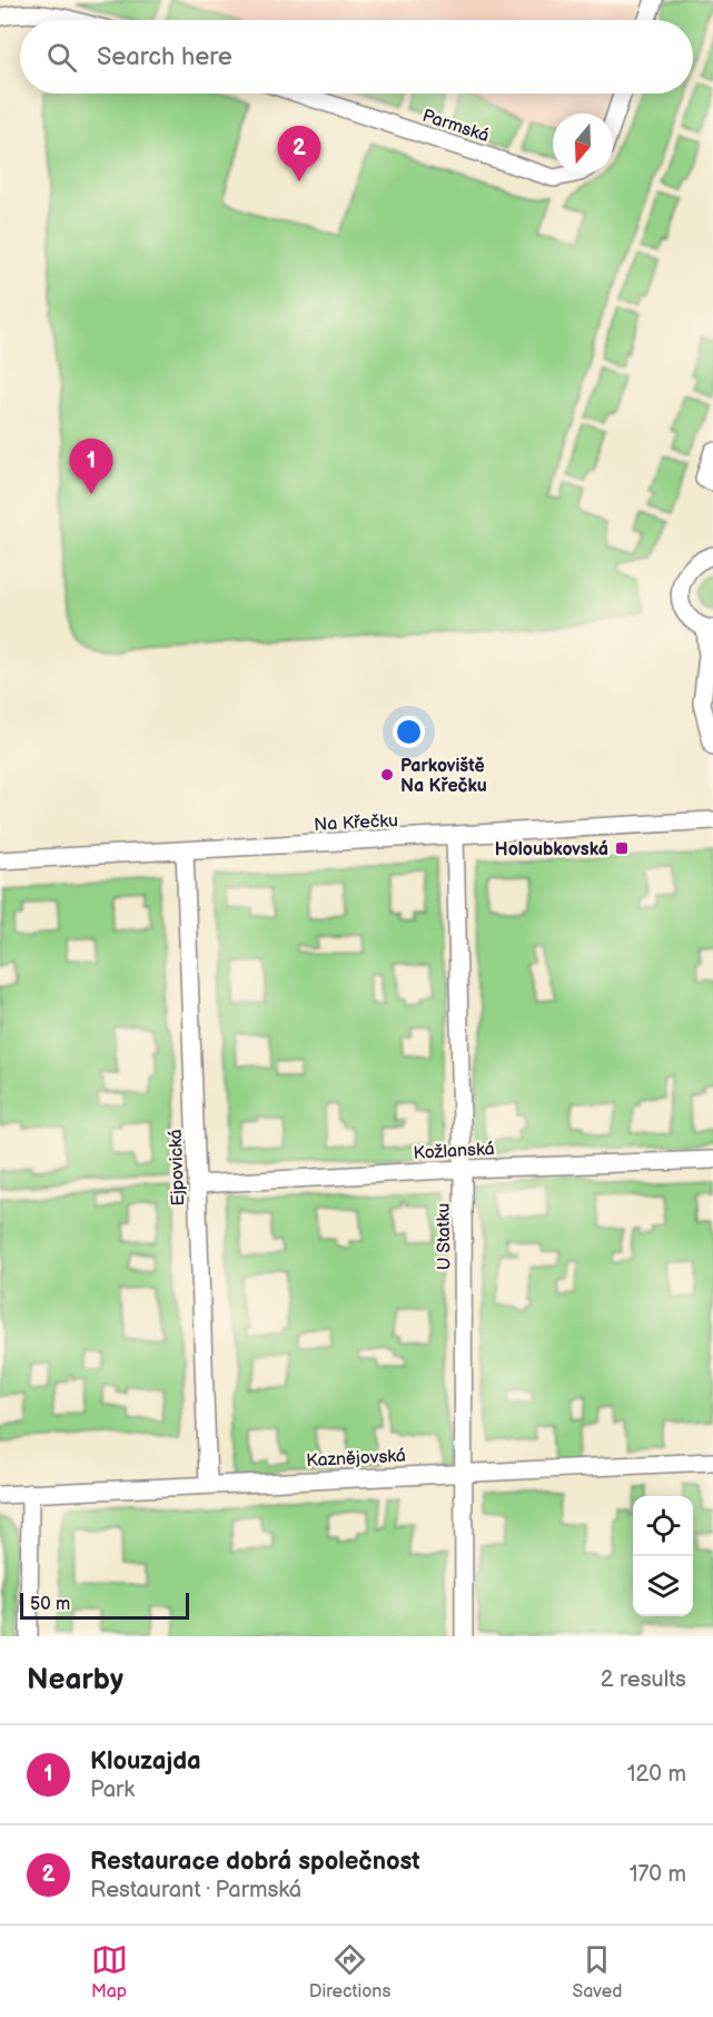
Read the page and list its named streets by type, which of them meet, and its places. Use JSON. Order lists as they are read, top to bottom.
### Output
{
  "streets": {
    "street": [
      "Parmská",
      "Na Křečku",
      "Kožlanská",
      "Ejpovická",
      "U Statku",
      "Kaznějovská"
    ]
  },
  "crossings": [
    ["Na Křečku", "Ejpovická"],
    ["Na Křečku", "U Statku"],
    ["Kožlanská", "Ejpovická"],
    ["Kožlanská", "U Statku"],
    ["Ejpovická", "Kaznějovská"],
    ["U Statku", "Kaznějovská"]
  ],
  "places": {
    "other": ["Parkoviště Na Křečku"],
    "transit": ["Holoubkovská"]
  },
  "scale_bar": "50 m",
  "north": "bottom",
  "page": {
    "search": "Search here",
    "pins": ["2", "1"],
    "scale": "50 m",
    "heading": ["Nearby", "2 results"],
    "list": [
      {
        "mark": "1",
        "name": "Klouzajda",
        "note": "Park",
        "value": "120 m"
      },
      {
        "mark": "2",
        "name": "Restaurace dobrá společnost",
        "note": "Restaurant · Parmská",
        "value": "170 m"
      }
    ],
    "nav": ["Map", "Directions", "Saved"]
  }
}
